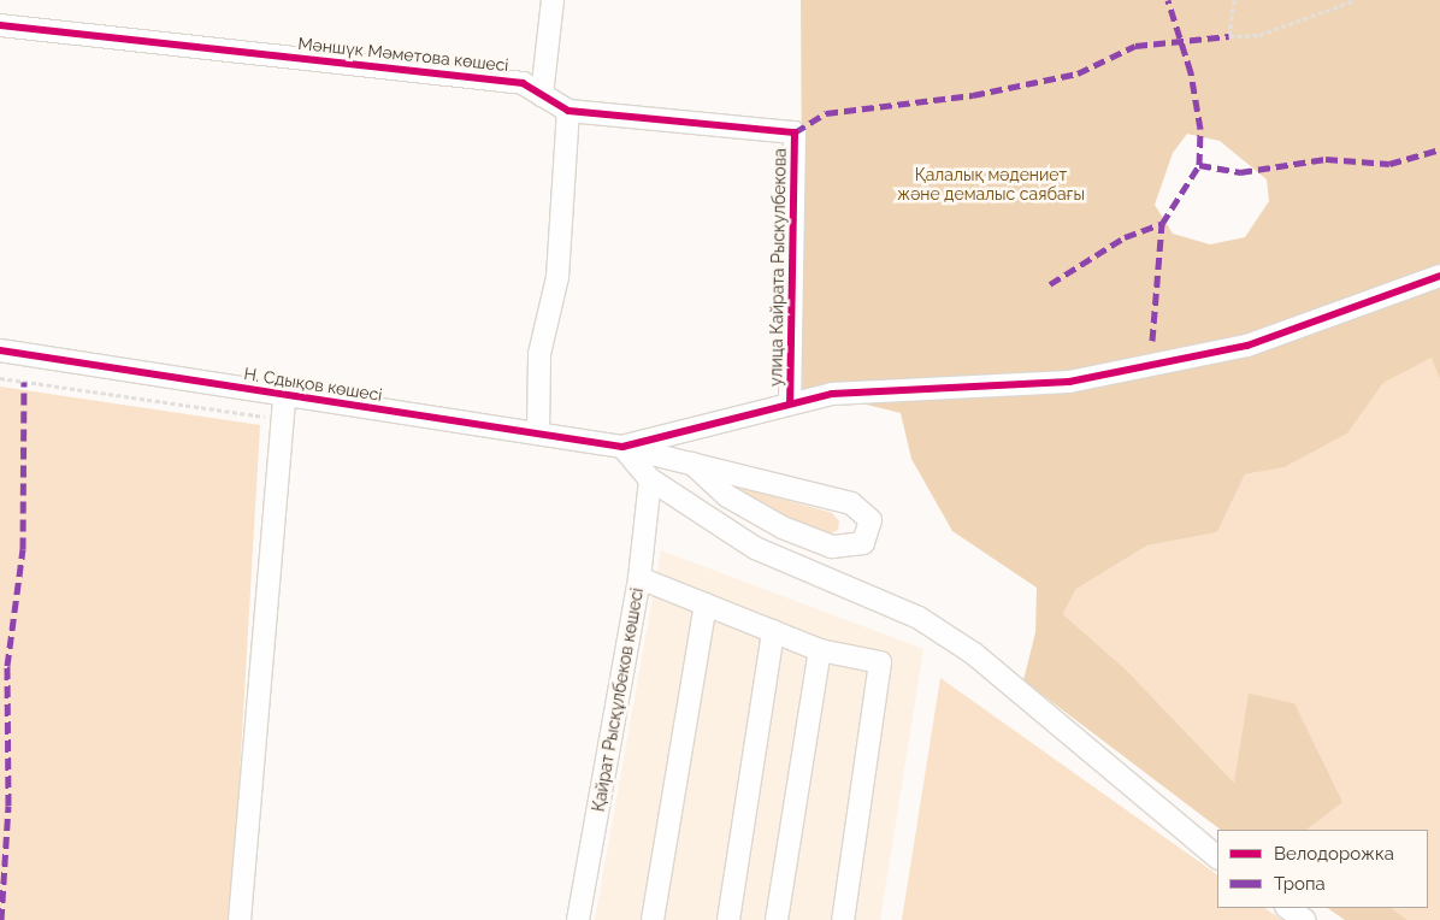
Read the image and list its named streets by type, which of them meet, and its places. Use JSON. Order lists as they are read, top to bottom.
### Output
{
  "streets": {
    "street": [
      "Мәншүк Мәметова көшесі",
      "улица Кайрата Рыскулбекова",
      "Н. Сдықов көшесі",
      "Қайрат Рысқұлбеков көшесі"
    ]
  },
  "crossings": [
    ["Мәншүк Мәметова көшесі", "улица Кайрата Рыскулбекова"]
  ],
  "parks": ["Қалалық мәдениет және демалыс саябағы"],
  "legend": ["Велодорожка", "Тропа"]
}
